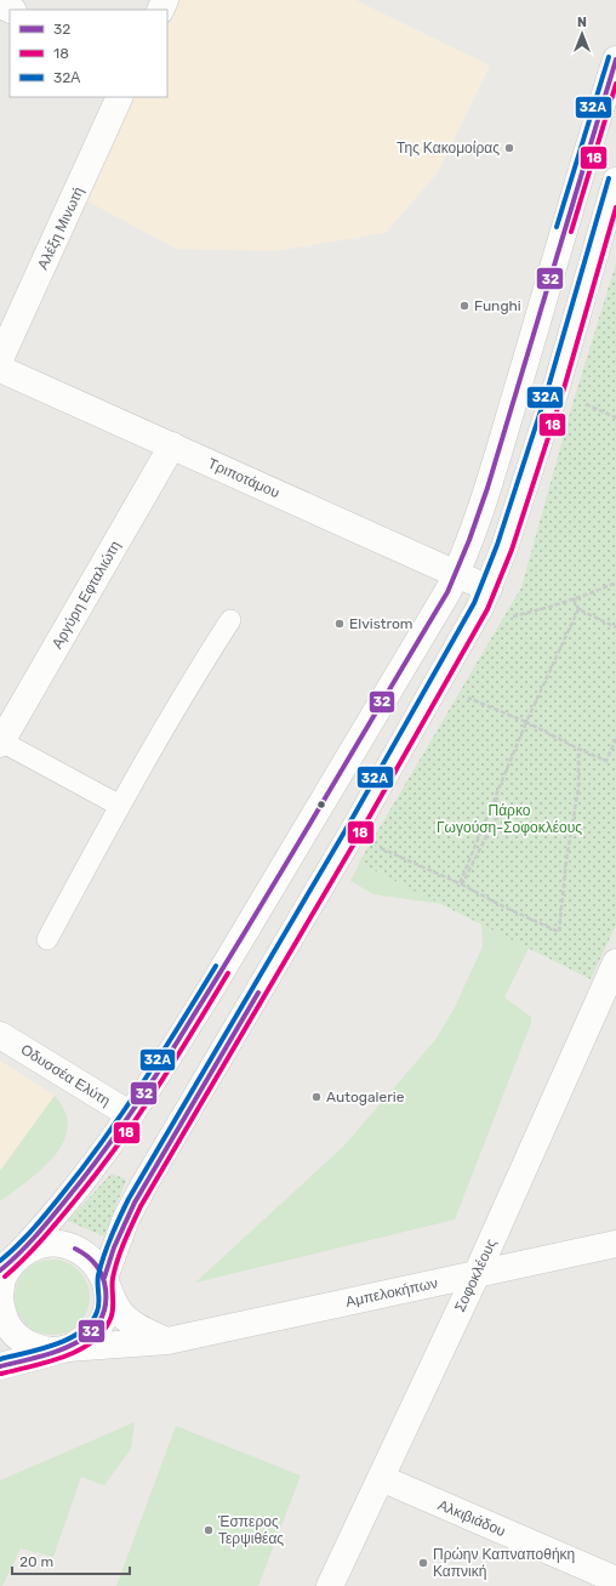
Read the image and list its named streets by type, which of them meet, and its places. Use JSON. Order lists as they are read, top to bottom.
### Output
{
  "streets": {
    "main road": [
      "Αλέξη Μινωτή",
      "Τριποτάμου",
      "Αργύρη Εφταλιώτη",
      "Οδυσσέα Ελύτη",
      "Σοφοκλέους",
      "Αμπελοκήπων",
      "Αλκιβιάδου"
    ]
  },
  "crossings": [
    ["Τριποτάμου", "Αργύρη Εφταλιώτη"],
    ["Σοφοκλέους", "Αμπελοκήπων"],
    ["Σοφοκλέους", "Αλκιβιάδου"]
  ],
  "parks": ["Πάρκο Γωγούση-Σοφοκλέους"],
  "places": [
    "Της Κακομοίρας",
    "Funghi",
    "Elvistrom",
    "Autogalerie",
    "Έσπερος Τερψιθέας",
    "Πρώην Καπναποθήκη Καπνική"
  ],
  "lines": ["transit line 32Α", "transit line 32", "transit line 18"],
  "legend": ["32", "18", "32Α"],
  "scale_bar": "20 m",
  "north": "top"
}
